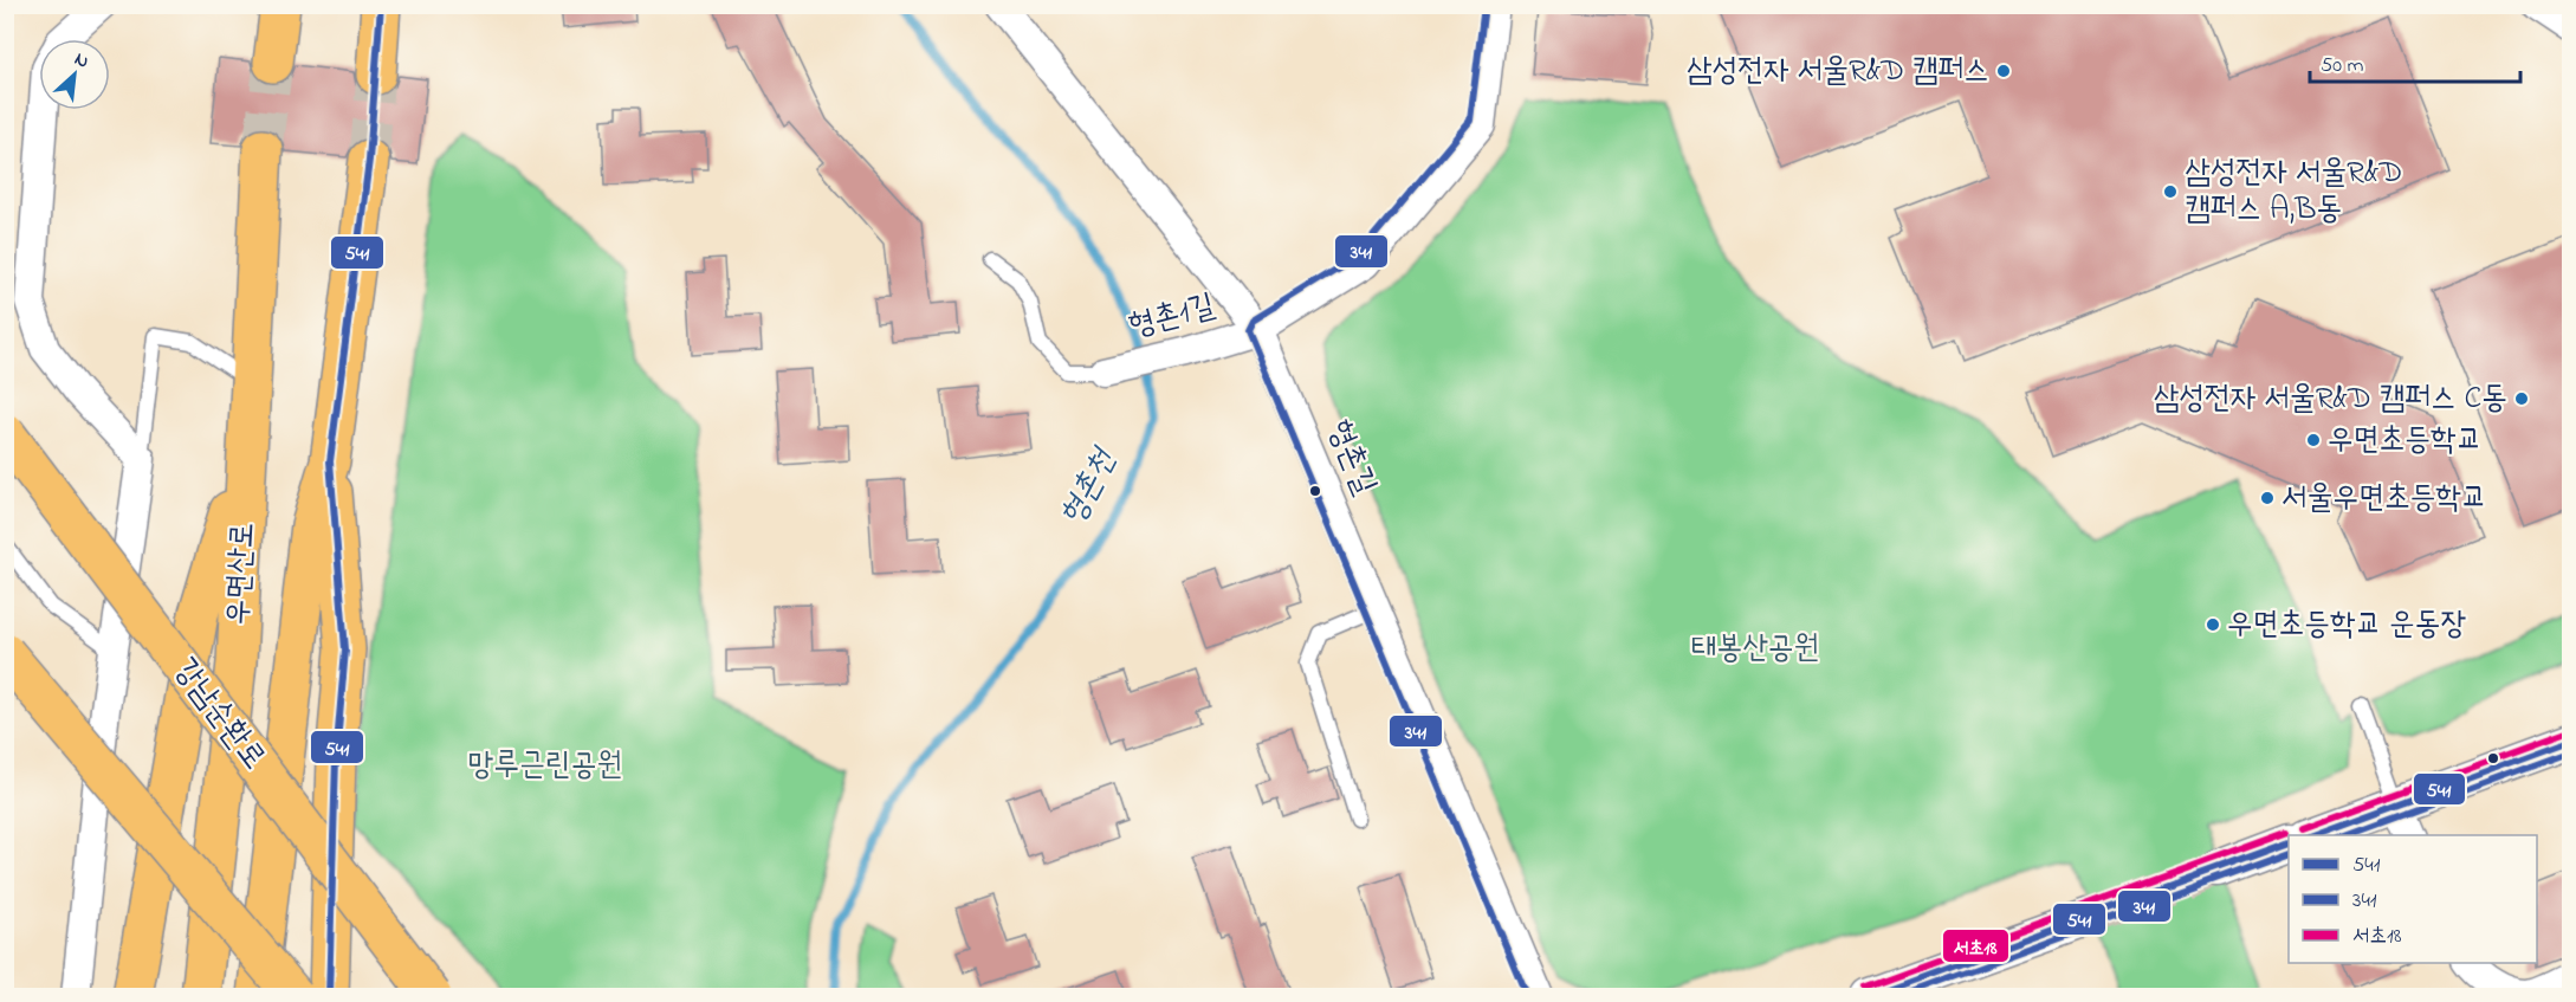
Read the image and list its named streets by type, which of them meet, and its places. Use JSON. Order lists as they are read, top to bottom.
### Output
{
  "streets": {
    "highway": ["우면산로", "강남순환로"],
    "street": ["형촌1길", "형촌길"]
  },
  "crossings": [
    ["형촌1길", "형촌길"]
  ],
  "water": ["형촌천"],
  "parks": ["태봉산공원", "망루근린공원"],
  "places": [
    "삼성전자 서울R&D 캠퍼스",
    "삼성전자 서울R&D 캠퍼스 A,B동",
    "삼성전자 서울R&D 캠퍼스 C동",
    "우면초등학교",
    "서울우면초등학교",
    "우면초등학교 운동장"
  ],
  "lines": ["transit line 541", "transit line 341", "transit line 서초18"],
  "legend": ["541", "341", "서초18"],
  "scale_bar": "50 m",
  "north": "top right"
}
